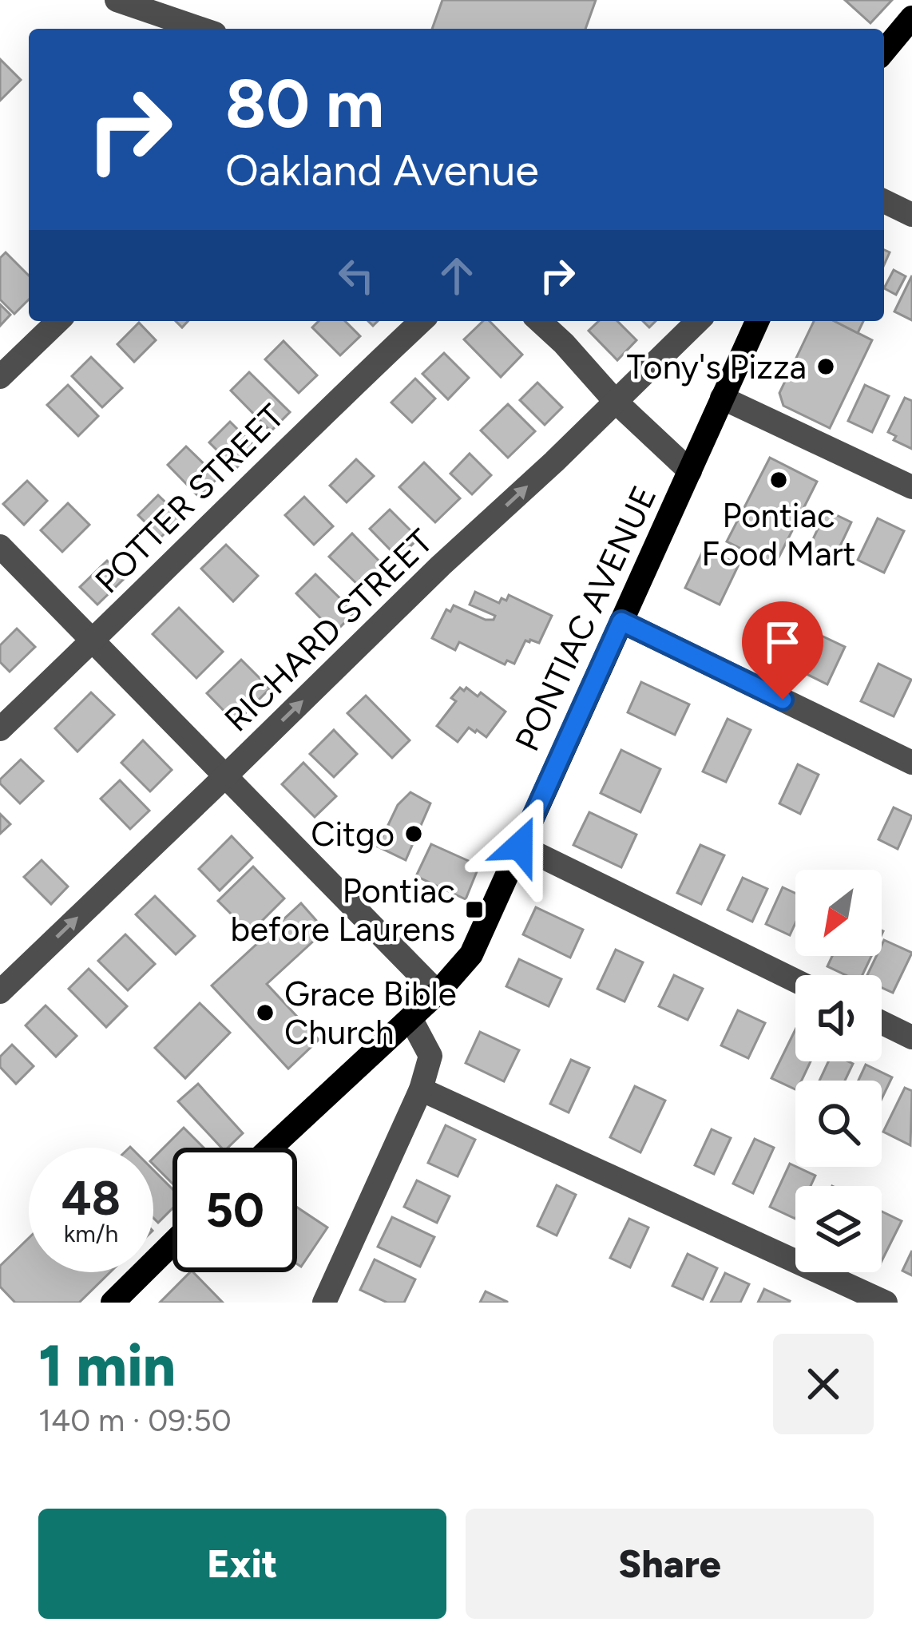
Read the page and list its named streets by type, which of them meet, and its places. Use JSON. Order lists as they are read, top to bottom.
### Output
{
  "streets": {
    "main road": ["PONTIAC AVENUE"],
    "street": ["POTTER STREET", "RICHARD STREET"]
  },
  "one_way": ["RICHARD STREET"],
  "places": {
    "other": [
      "Tony's Pizza",
      "Pontiac Food Mart",
      "Citgo",
      "Grace Bible Church"
    ],
    "transit": ["Pontiac before Laurens"]
  },
  "north": "bottom left",
  "page": {
    "turn": ["80 m", "Oakland Avenue"],
    "speed": "48 km/h",
    "limit": "50",
    "heading": ["1 min", "140 m · 09:50"],
    "buttons": ["Exit", "Share"]
  }
}
